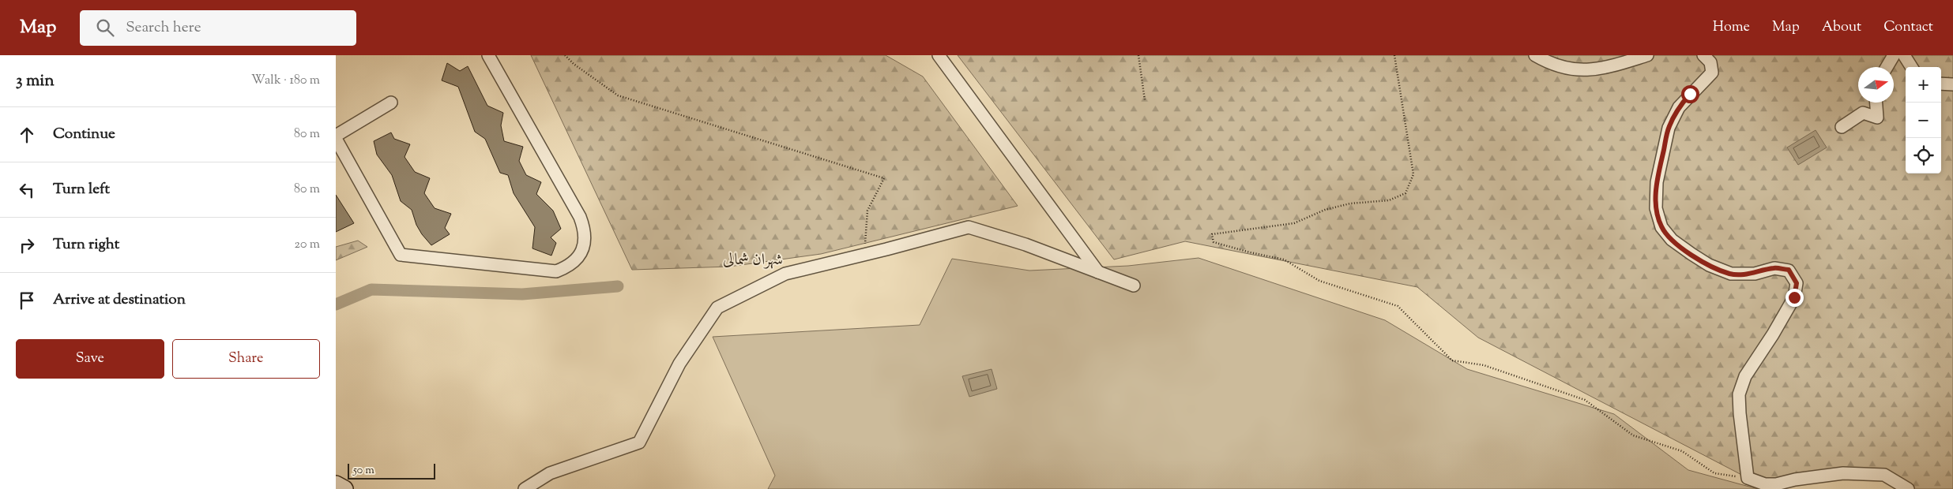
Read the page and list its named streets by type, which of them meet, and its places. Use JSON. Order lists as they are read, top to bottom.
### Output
{
  "districts": ["شهران شمالی"],
  "scale_bar": "50 m",
  "north": "right",
  "page": {
    "header": "Map",
    "search": "Search here",
    "nav": [
      "Home",
      "Map",
      "About",
      "Contact"
    ],
    "heading": ["3 min", "Walk · 180 m"],
    "map_buttons": ["+", "−"],
    "list": [
      ["Continue", "80 m"],
      ["Turn left", "80 m"],
      ["Turn right", "20 m"],
      "Arrive at destination"
    ],
    "buttons": ["Save", "Share"],
    "scale": "50 m"
  }
}
